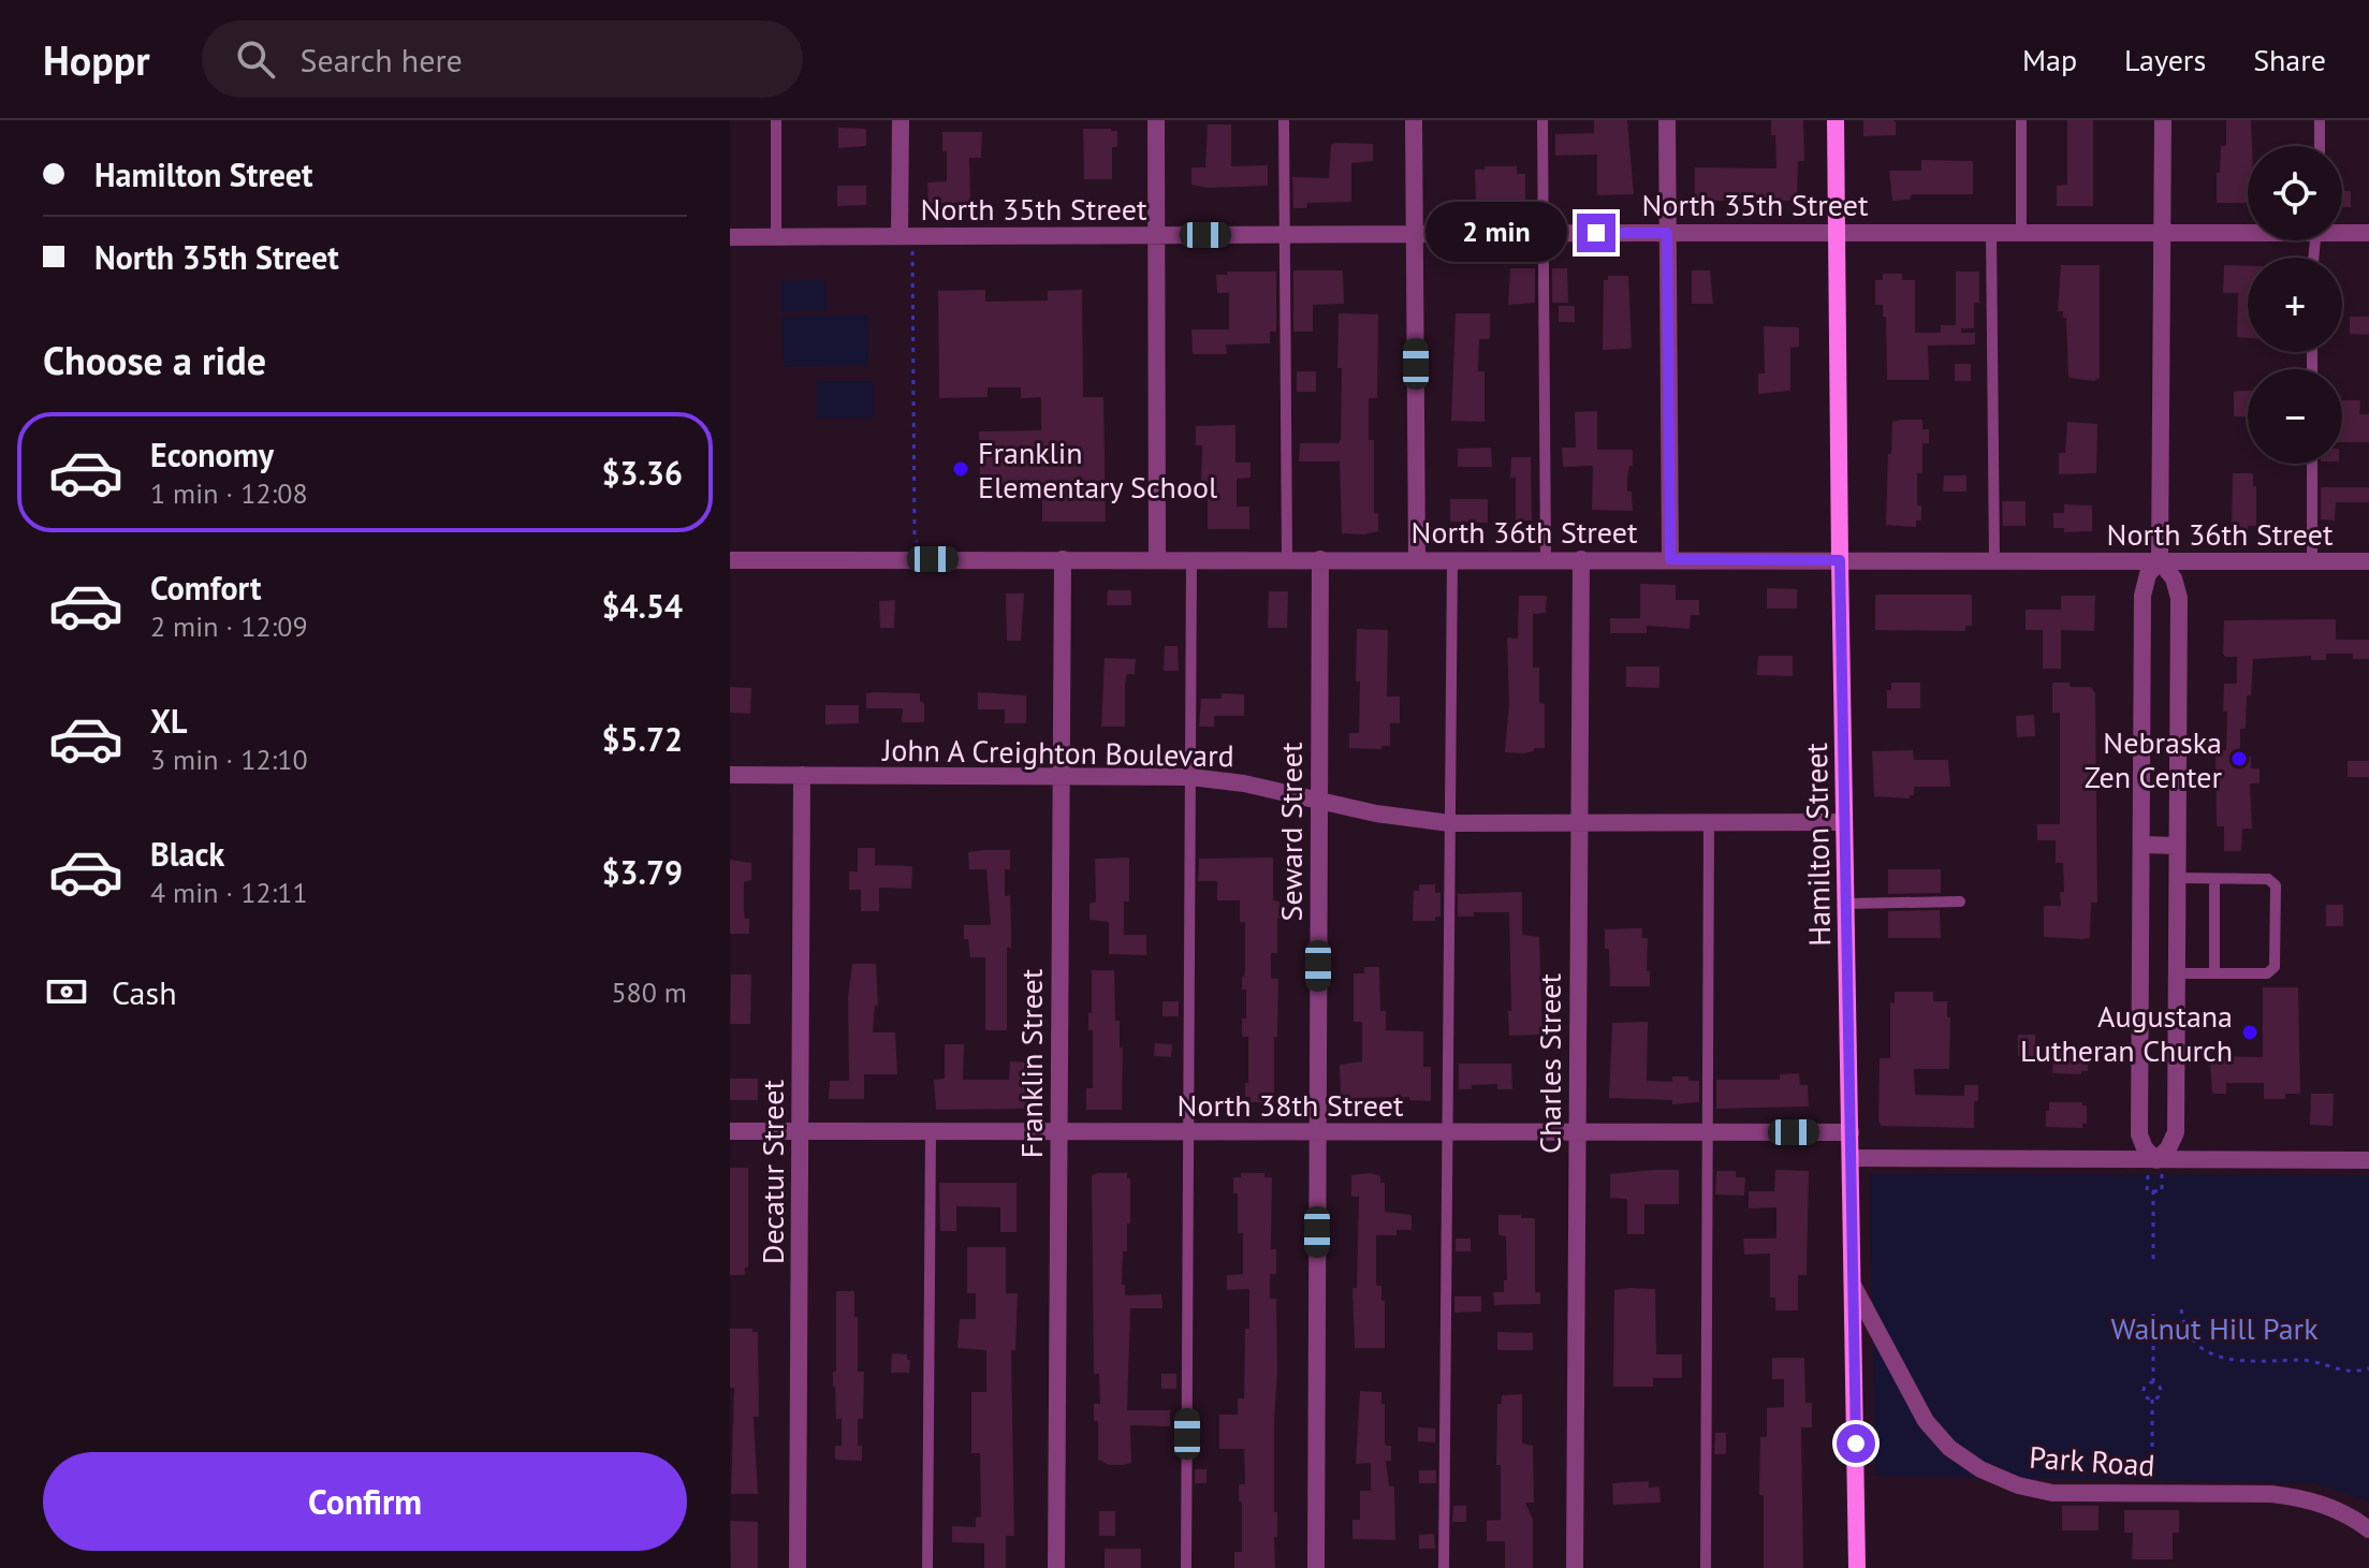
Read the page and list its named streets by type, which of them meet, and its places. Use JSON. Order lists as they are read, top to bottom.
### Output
{
  "streets": {
    "main road": ["Hamilton Street"],
    "street": [
      "North 35th Street",
      "North 36th Street",
      "John A Creighton Boulevard",
      "Seward Street",
      "Franklin Street",
      "Charles Street",
      "North 38th Street",
      "Decatur Street",
      "Park Road"
    ]
  },
  "crossings": [
    ["North 35th Street", "Hamilton Street"],
    ["North 36th Street", "Seward Street"],
    ["North 36th Street", "Hamilton Street"],
    ["North 36th Street", "Franklin Street"],
    ["North 36th Street", "Charles Street"],
    ["John A Creighton Boulevard", "Seward Street"],
    ["John A Creighton Boulevard", "Hamilton Street"],
    ["John A Creighton Boulevard", "Franklin Street"],
    ["John A Creighton Boulevard", "Charles Street"],
    ["John A Creighton Boulevard", "Decatur Street"],
    ["Seward Street", "North 38th Street"],
    ["Hamilton Street", "North 38th Street"],
    ["Hamilton Street", "Park Road"],
    ["Franklin Street", "North 38th Street"],
    ["Charles Street", "North 38th Street"],
    ["North 38th Street", "Decatur Street"]
  ],
  "parks": ["Walnut Hill Park"],
  "places": ["Franklin Elementary School", "Nebraska Zen Center", "Augustana Lutheran Church"],
  "page": {
    "header": "Hoppr",
    "search": "Search here",
    "nav": ["Map", "Layers", "Share"],
    "banner": ["Hamilton Street", "North 35th Street"],
    "map_buttons": ["+", "−"],
    "bubble": "2 min",
    "heading": "Choose a ride",
    "list": [
      {
        "name": "Economy",
        "note": "1 min · 12:08",
        "value": "$3.36"
      },
      {
        "name": "Comfort",
        "note": "2 min · 12:09",
        "value": "$4.54"
      },
      {
        "name": "XL",
        "note": "3 min · 12:10",
        "value": "$5.72"
      },
      {
        "name": "Black",
        "note": "4 min · 12:11",
        "value": "$3.79"
      }
    ],
    "pay": ["Cash", "580 m"],
    "buttons": "Confirm"
  }
}
